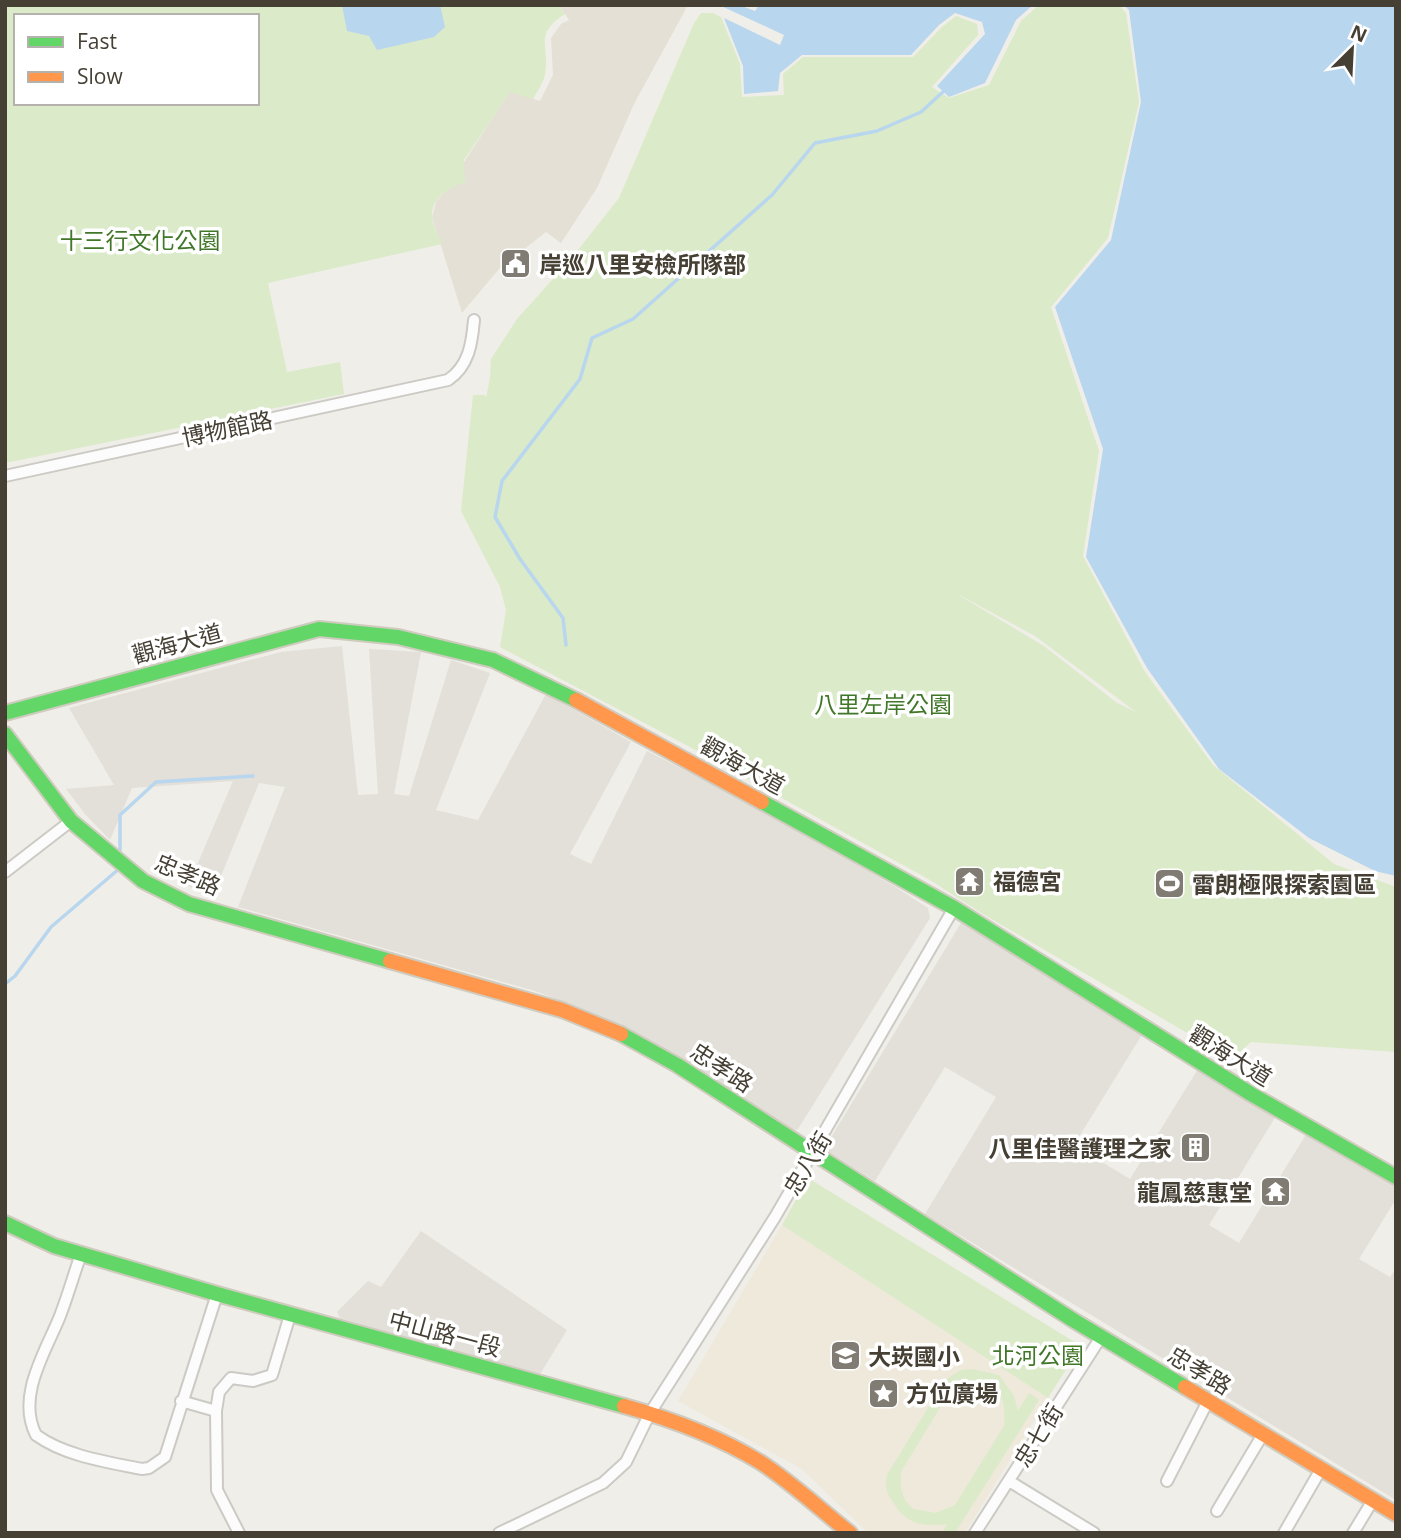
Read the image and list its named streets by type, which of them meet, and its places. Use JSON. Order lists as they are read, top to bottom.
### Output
{
  "streets": {
    "street": [
      "博物館路",
      "觀海大道",
      "忠孝路",
      "忠八街",
      "中山路一段",
      "忠七街"
    ]
  },
  "crossings": [
    ["觀海大道", "忠八街"],
    ["忠孝路", "忠八街"],
    ["忠孝路", "忠七街"],
    ["忠八街", "中山路一段"]
  ],
  "parks": ["十三行文化公園", "八里左岸公園", "北河公園"],
  "places": {
    "public building": ["岸巡八里安檢所隊部"],
    "temple": ["福德宮", "龍鳳慈惠堂"],
    "sports": ["雷朗極限探索園區"],
    "building": ["八里佳醫護理之家"],
    "school or university": ["大崁國小"],
    "place": ["方位廣場"]
  },
  "legend": ["Fast", "Slow"],
  "north": "top right"
}
